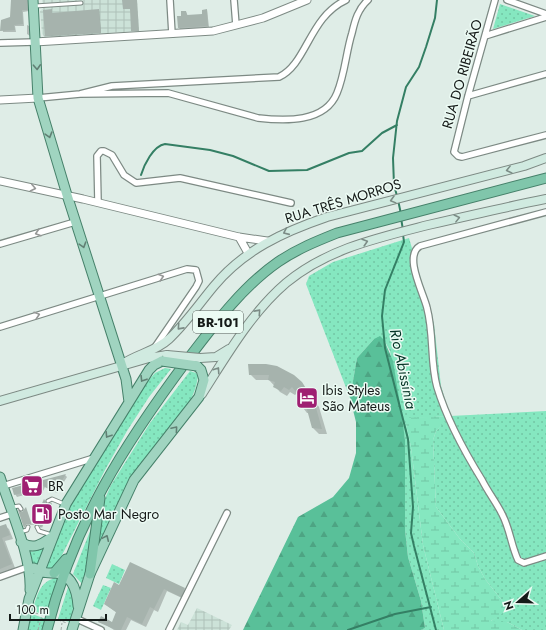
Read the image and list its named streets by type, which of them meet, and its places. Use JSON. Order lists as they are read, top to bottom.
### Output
{
  "streets": {
    "highway": ["BR-101"],
    "main road": ["RUA TRÊS MORROS"],
    "street": ["RUA DO RIBEIRÃO"]
  },
  "water": ["Rio Abissínia"],
  "places": {
    "hotel": ["Ibis Styles São Mateus"],
    "supermarket": ["BR"],
    "fuel station": ["Posto Mar Negro"]
  },
  "scale_bar": "100 m",
  "north": "left"
}
